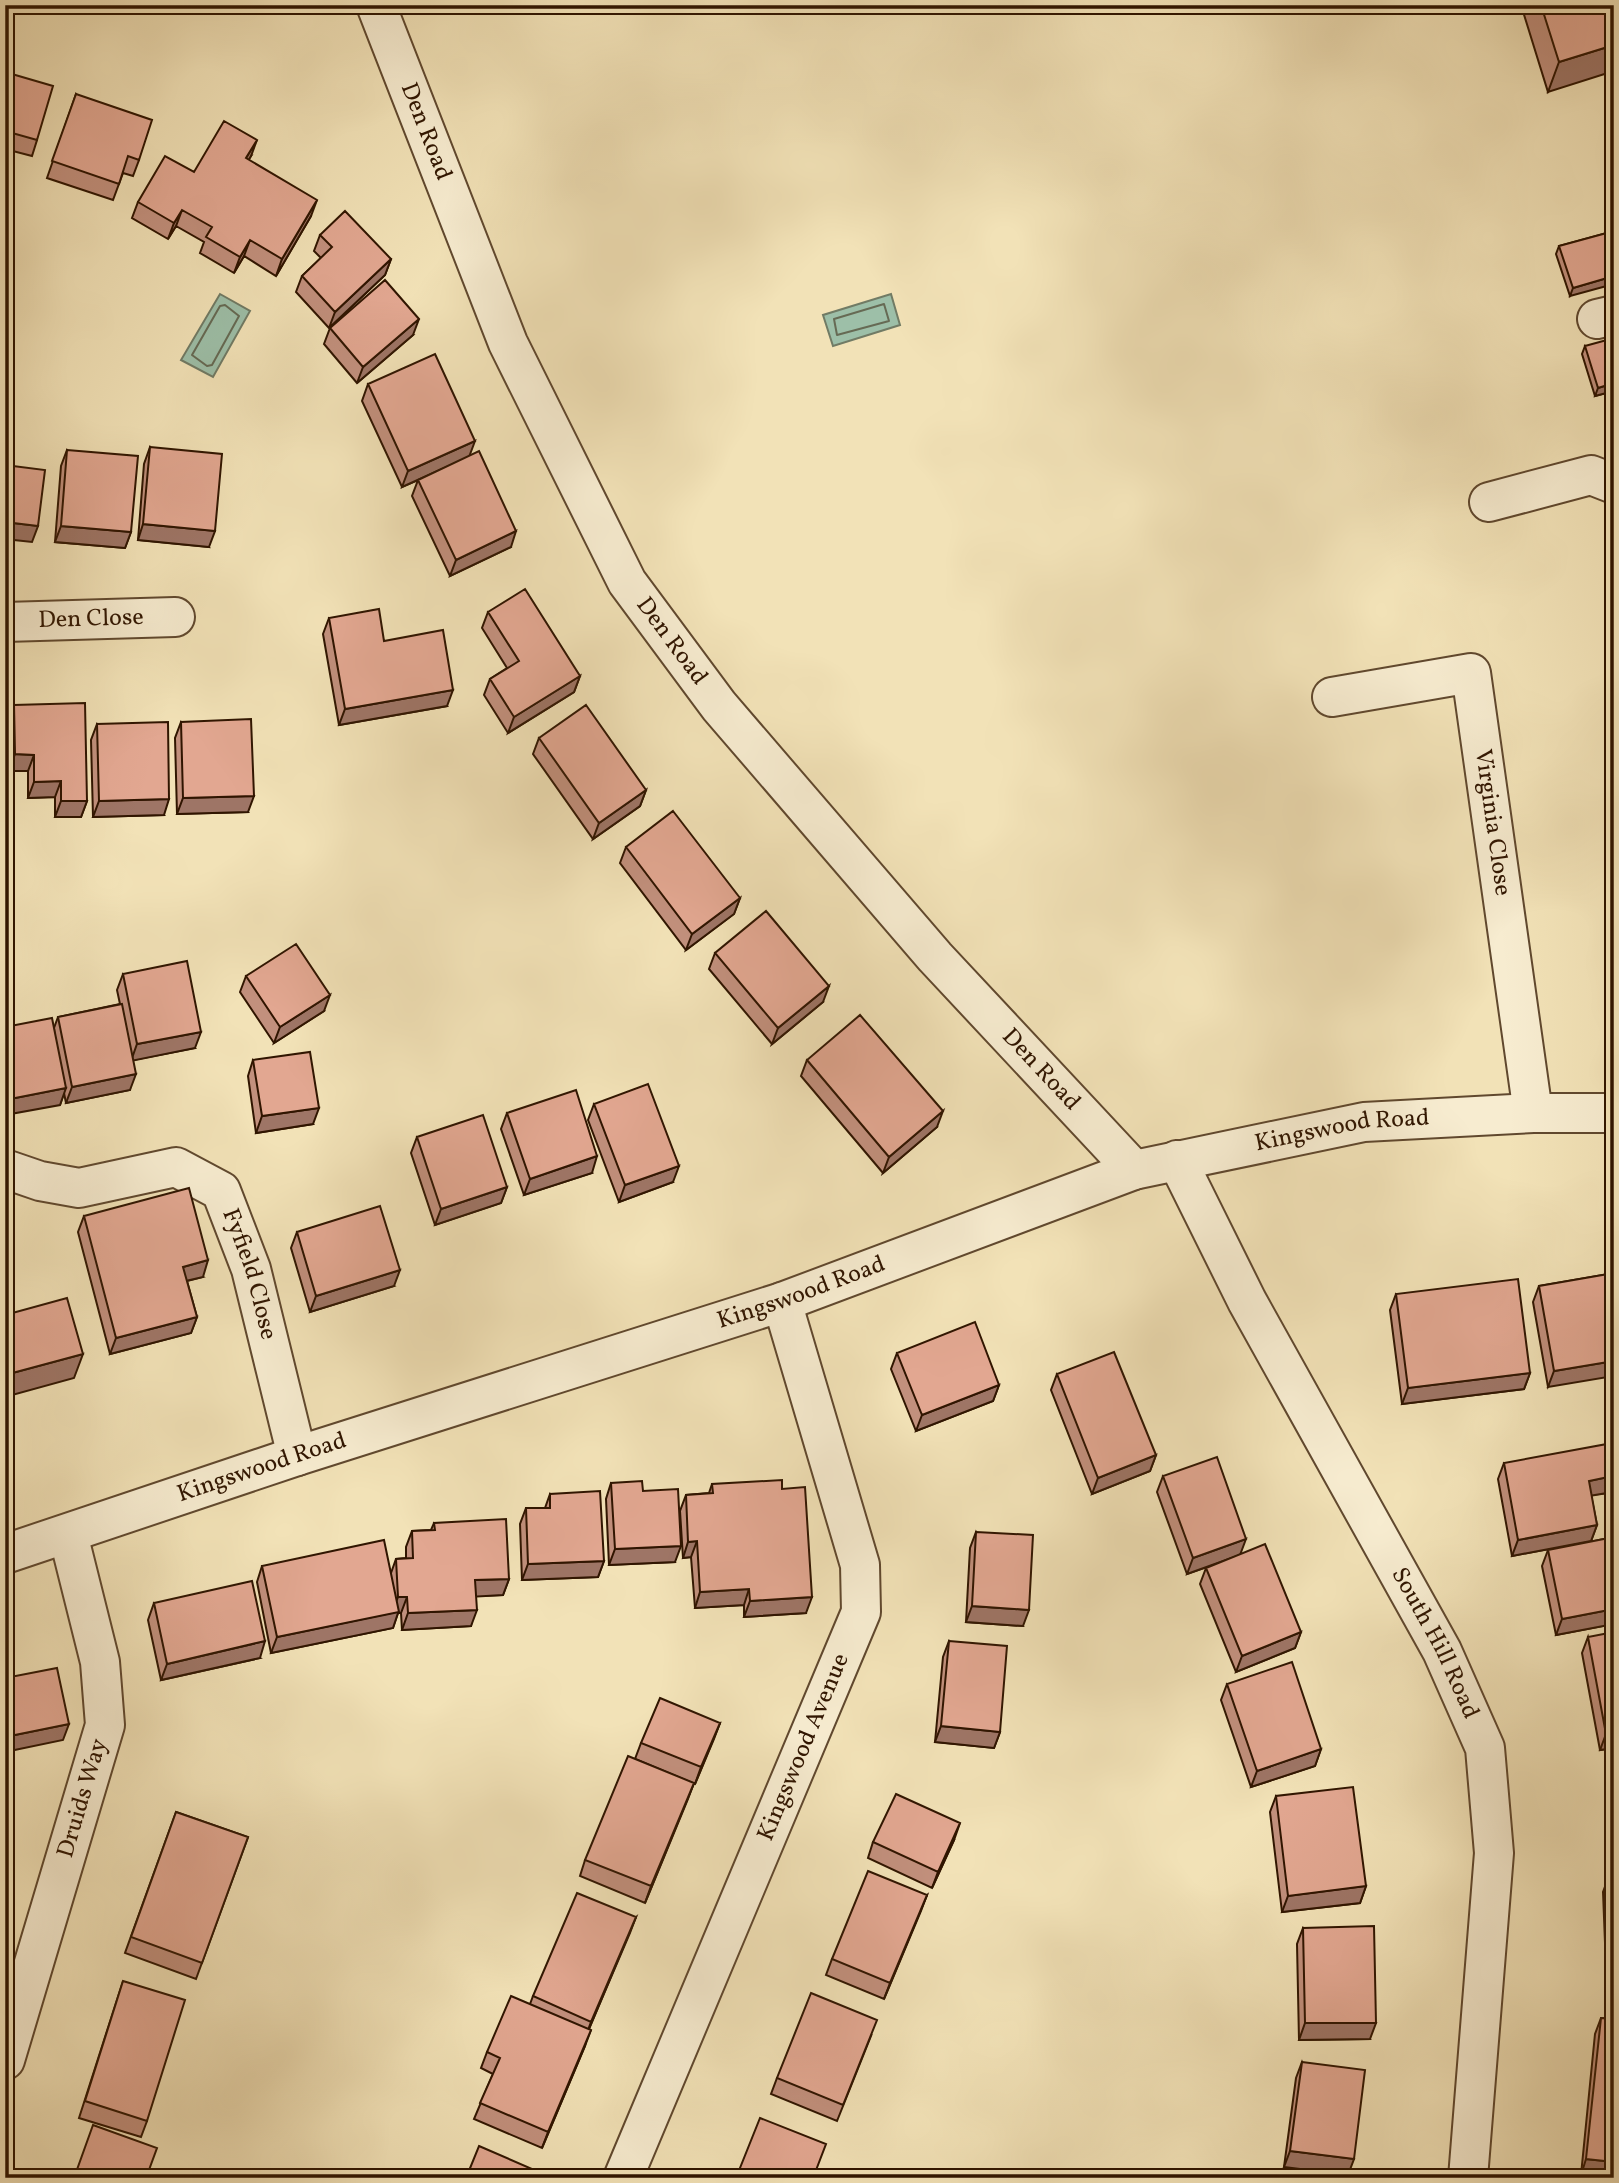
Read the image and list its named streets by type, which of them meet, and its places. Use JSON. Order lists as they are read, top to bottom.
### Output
{
  "streets": {
    "street": [
      "Den Road",
      "Den Close",
      "Virginia Close",
      "Kingswood Road",
      "Fyfield Close",
      "South Hill Road",
      "Kingswood Avenue",
      "Druids Way"
    ]
  },
  "crossings": [
    ["Den Road", "Kingswood Road"],
    ["Virginia Close", "Kingswood Road"],
    ["Kingswood Road", "Fyfield Close"],
    ["Kingswood Road", "South Hill Road"],
    ["Kingswood Road", "Kingswood Avenue"],
    ["Kingswood Road", "Druids Way"]
  ]
}
